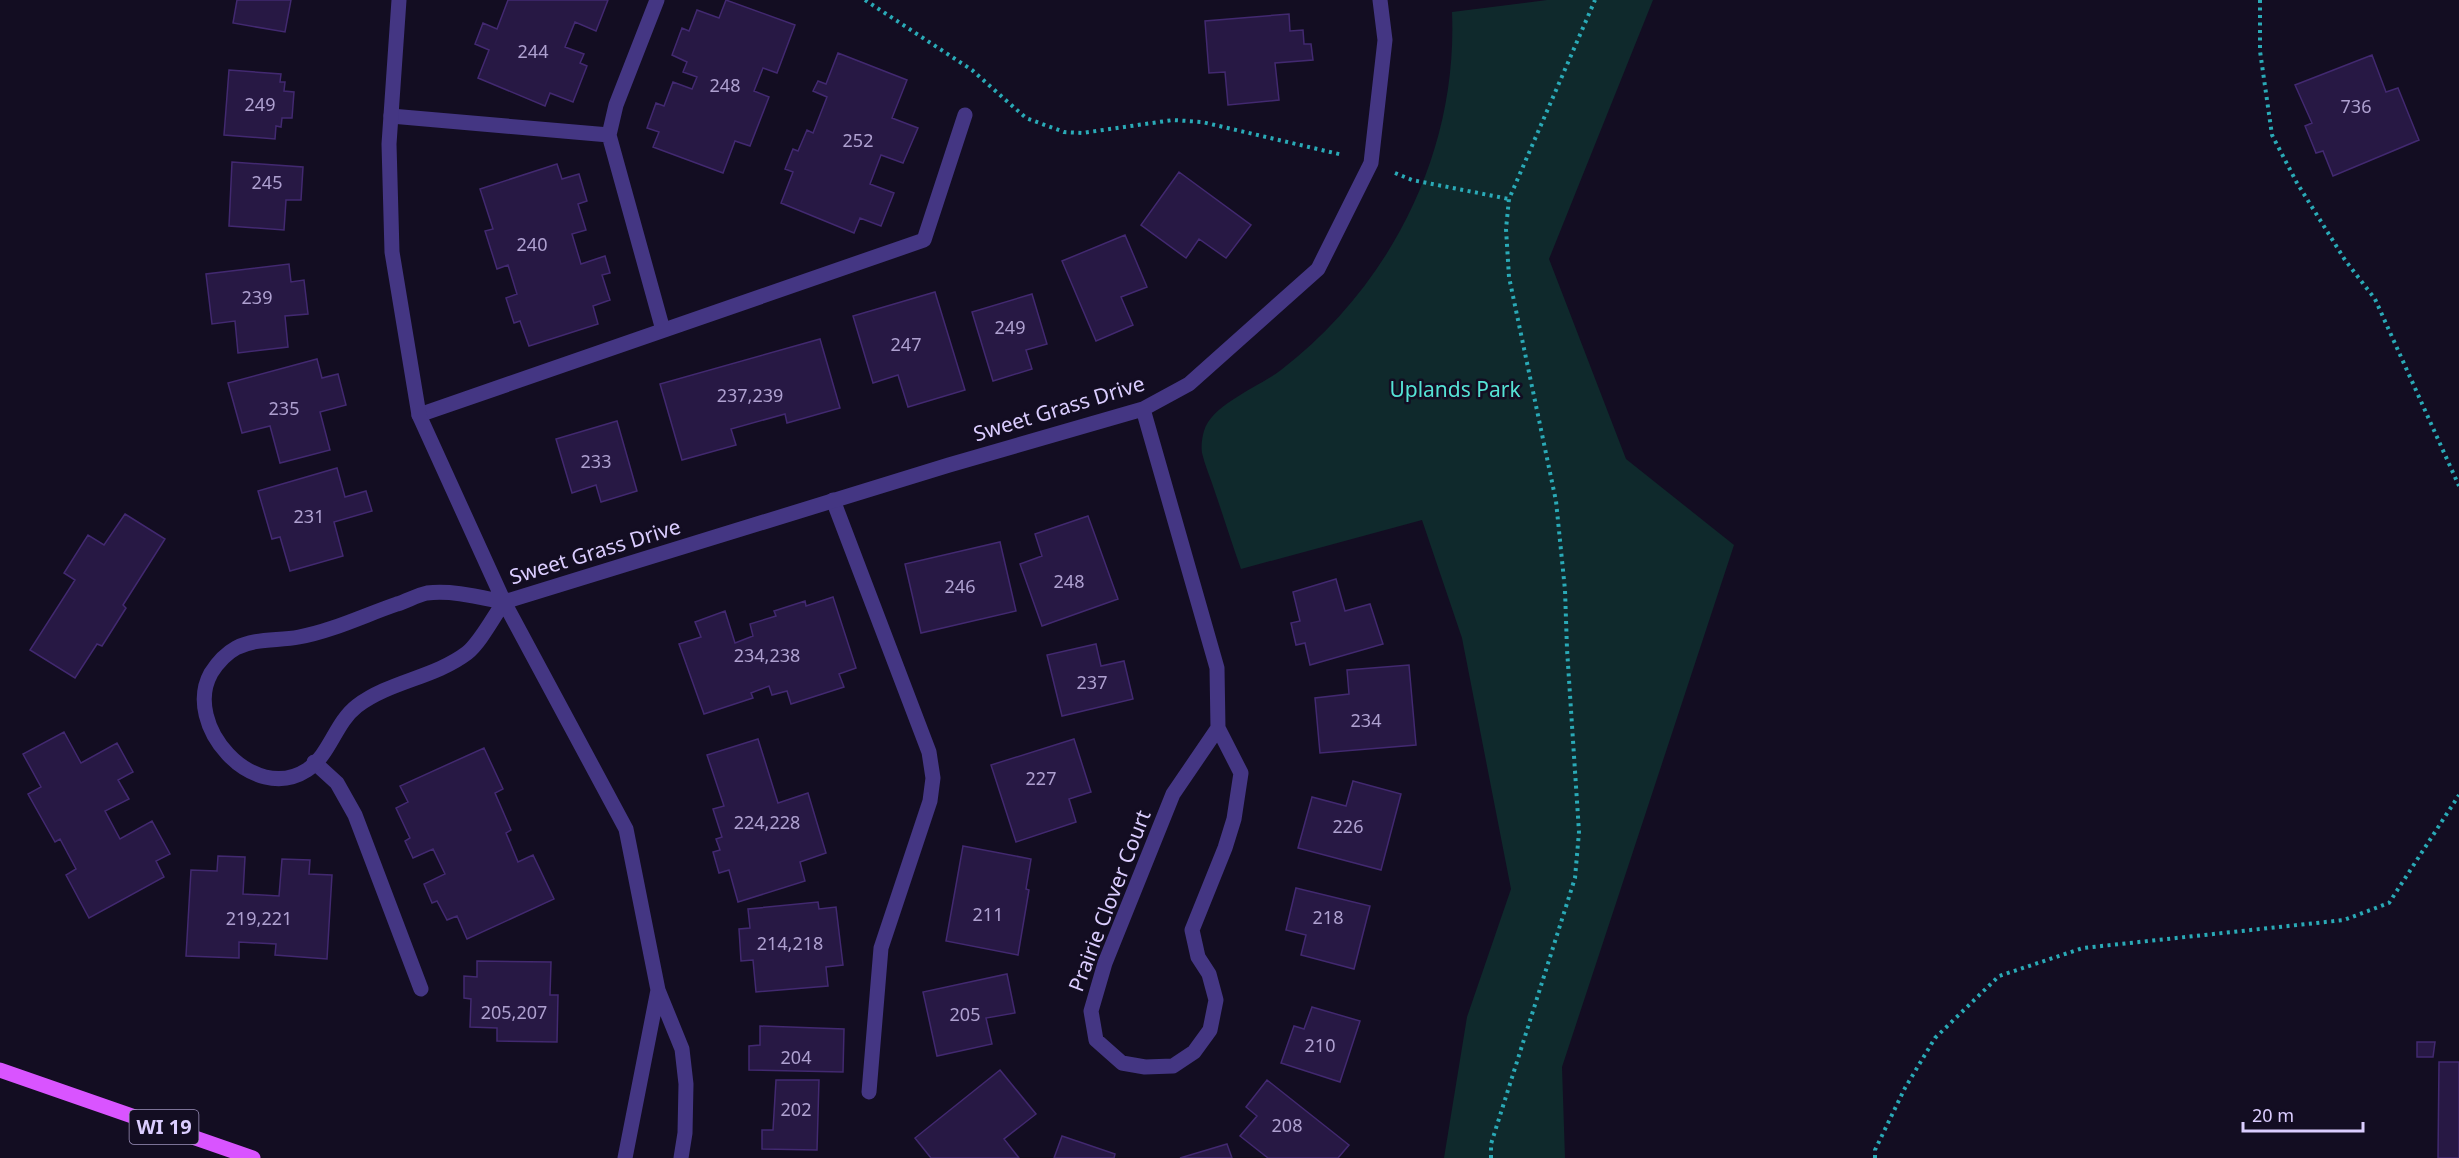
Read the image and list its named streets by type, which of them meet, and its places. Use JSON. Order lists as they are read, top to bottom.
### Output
{
  "streets": {
    "main road": ["WI 19"],
    "street": ["Sweet Grass Drive", "Prairie Clover Court"]
  },
  "crossings": [
    ["Sweet Grass Drive", "Prairie Clover Court"]
  ],
  "parks": ["Uplands Park"],
  "house_numbers": [
    "244",
    "248",
    "249",
    "736",
    "252",
    "245",
    "240",
    "239",
    "249",
    "247",
    "237,239",
    "235",
    "233",
    "231",
    "248",
    "246",
    "234,238",
    "237",
    "234",
    "227",
    "224,228",
    "226",
    "211",
    "218",
    "219,221",
    "214,218",
    "205,207",
    "205",
    "210",
    "204",
    "202",
    "208"
  ],
  "scale_bar": "20 m"
}
